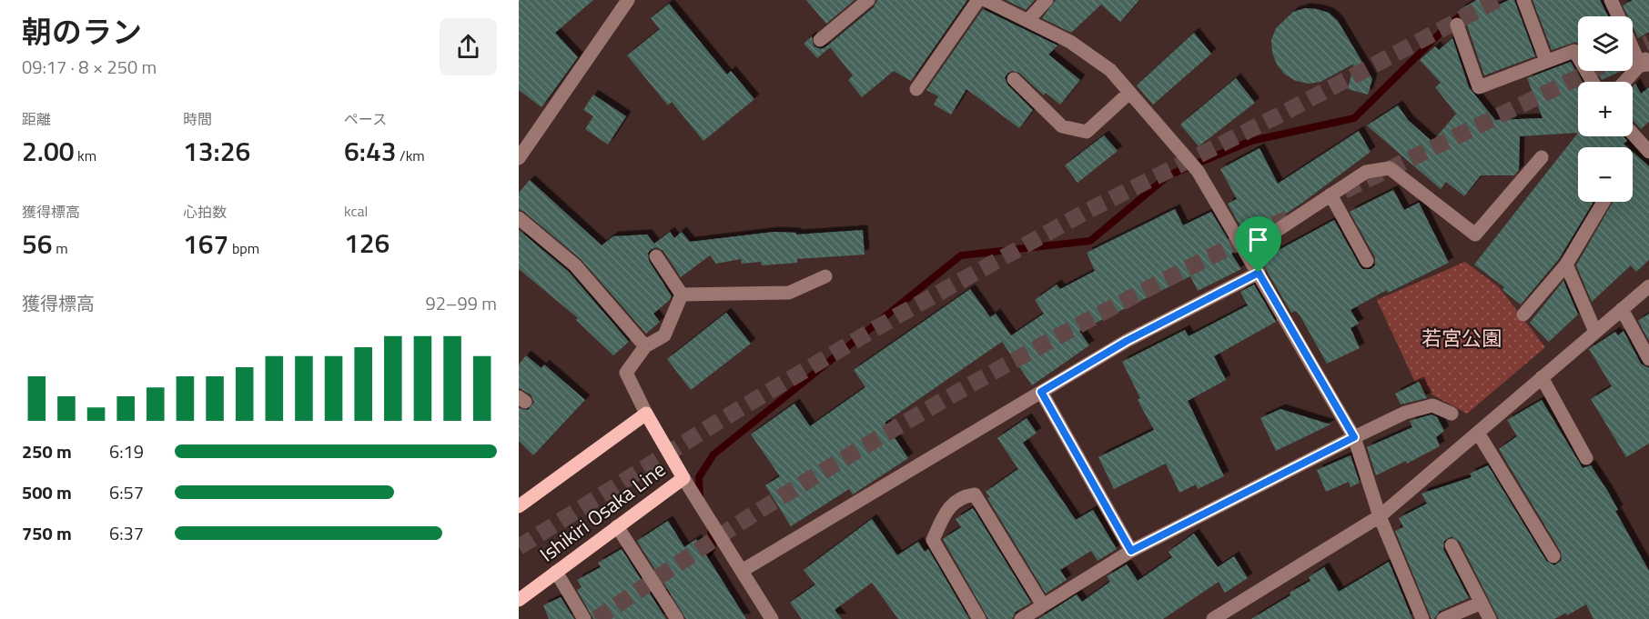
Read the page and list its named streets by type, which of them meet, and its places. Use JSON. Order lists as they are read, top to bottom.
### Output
{
  "streets": {
    "main road": ["Ishikiri Osaka Line"]
  },
  "parks": ["若宮公園"],
  "page": {
    "heading": ["朝のラン", "09:17 · 8 × 250 m"],
    "map_buttons": ["+", "−"],
    "stats": [
      ["距離", "2.00 km"],
      ["時間", "13:26"],
      ["ペース", "6:43 /km"],
      ["獲得標高", "56 m"],
      ["心拍数", "167 bpm"],
      ["kcal", "126"]
    ],
    "chart": ["獲得標高", "92–99 m"],
    "list": [
      {
        "name": "250 m",
        "note": "6:19"
      },
      {
        "name": "500 m",
        "note": "6:57"
      },
      {
        "name": "750 m",
        "note": "6:37"
      }
    ]
  }
}
